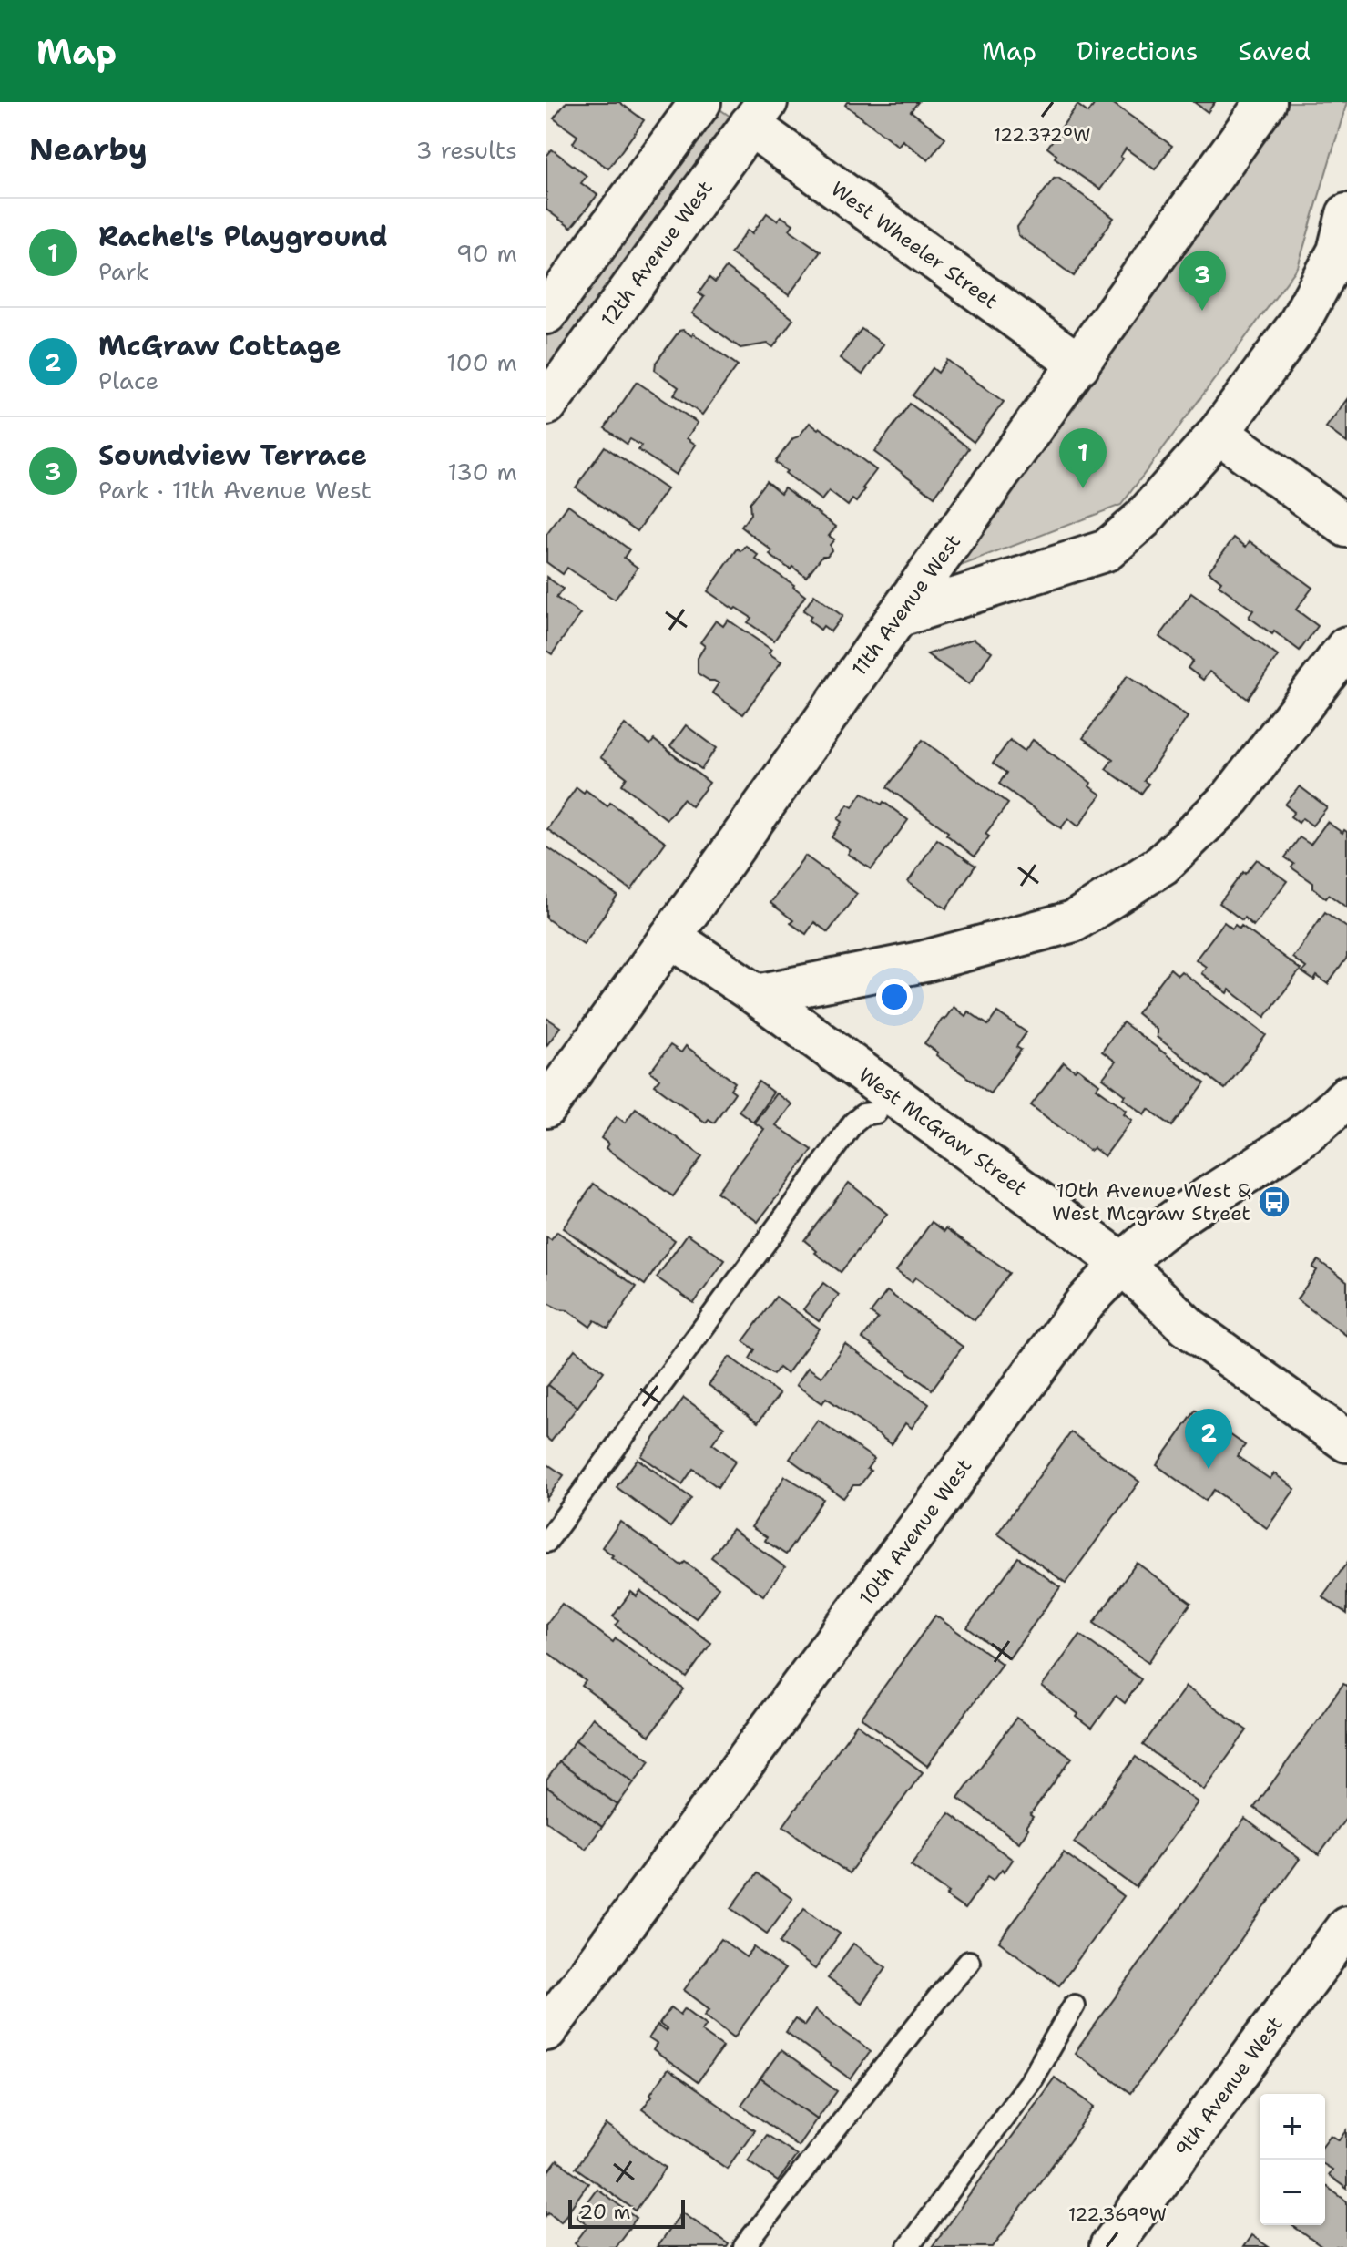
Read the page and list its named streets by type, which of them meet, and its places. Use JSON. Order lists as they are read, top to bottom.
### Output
{
  "streets": {
    "street": [
      "West Wheeler Street",
      "12th Avenue West",
      "11th Avenue West",
      "West McGraw Street",
      "10th Avenue West",
      "9th Avenue West"
    ]
  },
  "crossings": [
    ["West Wheeler Street", "12th Avenue West"],
    ["West Wheeler Street", "11th Avenue West"],
    ["11th Avenue West", "West McGraw Street"],
    ["West McGraw Street", "10th Avenue West"]
  ],
  "places": {
    "bus stop": ["10th Avenue West & West Mcgraw Street"]
  },
  "scale_bar": "20 m",
  "page": {
    "header": "Map",
    "nav": ["Map", "Directions", "Saved"],
    "heading": ["Nearby", "3 results"],
    "list": [
      {
        "mark": "1",
        "name": "Rachel's Playground",
        "note": "Park",
        "value": "90 m"
      },
      {
        "mark": "2",
        "name": "McGraw Cottage",
        "note": "Place",
        "value": "100 m"
      },
      {
        "mark": "3",
        "name": "Soundview Terrace",
        "note": "Park · 11th Avenue West",
        "value": "130 m"
      }
    ],
    "pins": ["3", "1", "2"],
    "map_buttons": ["+", "−"],
    "scale": "20 m"
  },
  "coordinates": ["122.372°W", "122.369°W"]
}
